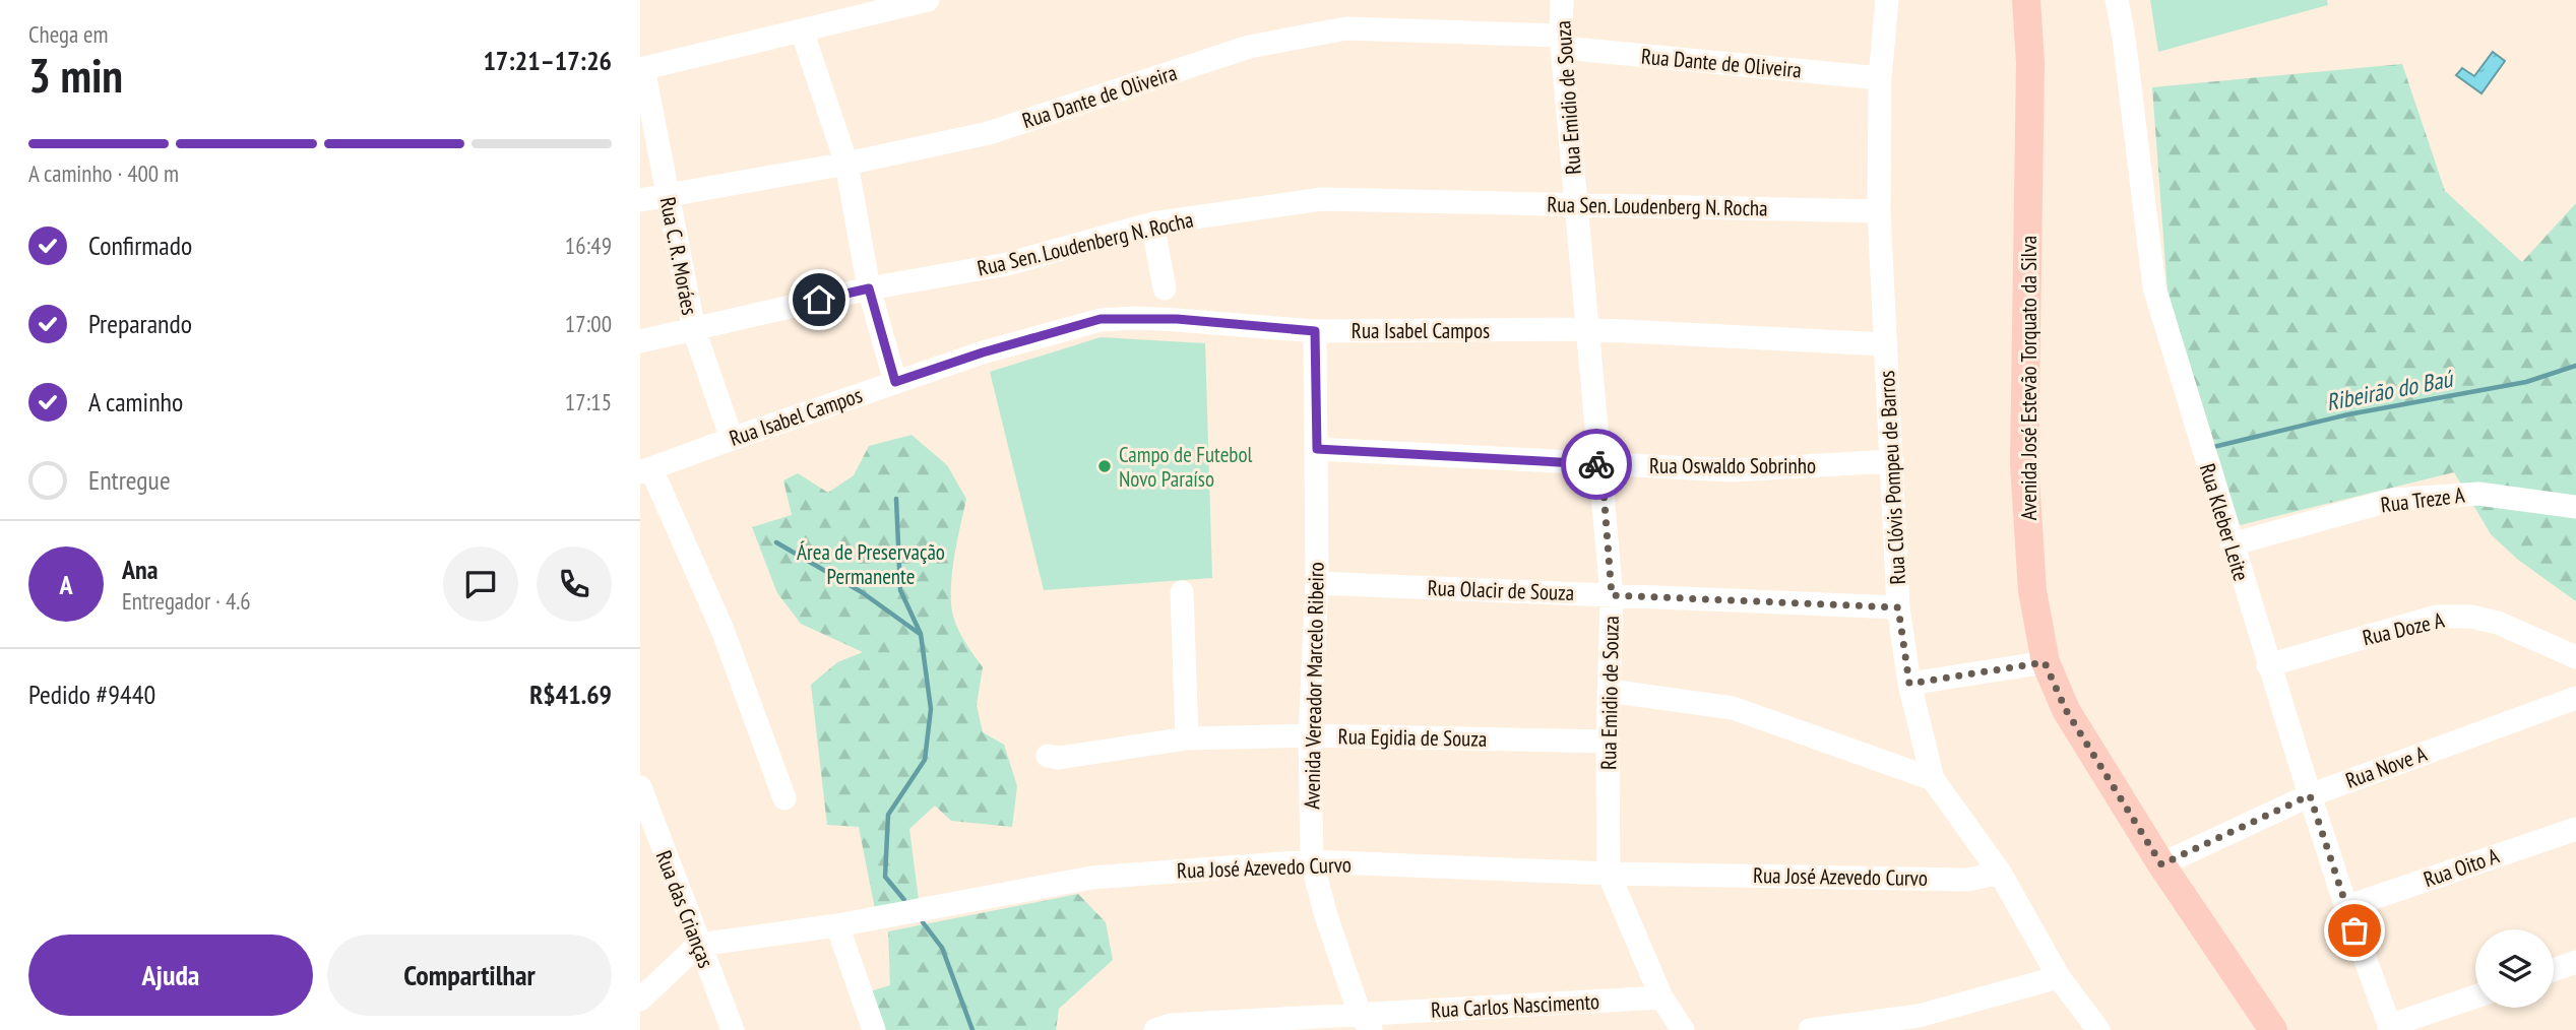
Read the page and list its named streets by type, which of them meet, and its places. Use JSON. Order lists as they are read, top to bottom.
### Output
{
  "streets": {
    "main road": ["Avenida José Estevão Torquato da Silva"],
    "street": [
      "Rua Dante de Oliveira",
      "Rua Emidio de Souza",
      "Rua Sen. Loudenberg N. Rocha",
      "Rua C. R. Moráes",
      "Rua Isabel Campos",
      "Rua Oswaldo Sobrinho",
      "Rua Clóvis Pompeu de Barros",
      "Rua Treze A",
      "Rua Kleber Leite",
      "Rua Olacir de Souza",
      "Rua Doze A",
      "Avenida Vereador Marcelo Ribeiro",
      "Rua Egidia de Souza",
      "Rua Nove A",
      "Rua José Azevedo Curvo",
      "Rua Oito A",
      "Rua das Crianças",
      "Rua Carlos Nascimento"
    ]
  },
  "crossings": [
    ["Rua Dante de Oliveira", "Rua Emidio de Souza"],
    ["Rua Dante de Oliveira", "Rua C. R. Moráes"],
    ["Rua Dante de Oliveira", "Rua Clóvis Pompeu de Barros"],
    ["Rua Emidio de Souza", "Rua Sen. Loudenberg N. Rocha"],
    ["Rua Emidio de Souza", "Rua Isabel Campos"],
    ["Rua Emidio de Souza", "Rua Oswaldo Sobrinho"],
    ["Rua Emidio de Souza", "Rua Olacir de Souza"],
    ["Rua Emidio de Souza", "Rua Egidia de Souza"],
    ["Rua Emidio de Souza", "Rua José Azevedo Curvo"],
    ["Rua Emidio de Souza", "Rua Carlos Nascimento"],
    ["Rua Sen. Loudenberg N. Rocha", "Rua C. R. Moráes"],
    ["Rua Sen. Loudenberg N. Rocha", "Rua Clóvis Pompeu de Barros"],
    ["Rua C. R. Moráes", "Rua Isabel Campos"],
    ["Rua Isabel Campos", "Rua Clóvis Pompeu de Barros"],
    ["Rua Isabel Campos", "Avenida Vereador Marcelo Ribeiro"],
    ["Avenida José Estevão Torquato da Silva", "Rua Nove A"],
    ["Rua Oswaldo Sobrinho", "Rua Clóvis Pompeu de Barros"],
    ["Rua Oswaldo Sobrinho", "Avenida Vereador Marcelo Ribeiro"],
    ["Rua Clóvis Pompeu de Barros", "Rua Olacir de Souza"],
    ["Rua Clóvis Pompeu de Barros", "Rua José Azevedo Curvo"],
    ["Rua Treze A", "Rua Kleber Leite"],
    ["Rua Kleber Leite", "Rua Doze A"],
    ["Rua Kleber Leite", "Rua Nove A"],
    ["Rua Kleber Leite", "Rua Oito A"],
    ["Rua Olacir de Souza", "Avenida Vereador Marcelo Ribeiro"],
    ["Avenida Vereador Marcelo Ribeiro", "Rua Egidia de Souza"],
    ["Avenida Vereador Marcelo Ribeiro", "Rua José Azevedo Curvo"],
    ["Avenida Vereador Marcelo Ribeiro", "Rua Carlos Nascimento"],
    ["Rua José Azevedo Curvo", "Rua das Crianças"]
  ],
  "water": ["Ribeirão do Baú"],
  "parks": ["Área de Preservação Permanente"],
  "places": ["Campo de Futebol Novo Paraíso"],
  "page": {
    "heading": ["3 min", "Chega em", "17:21–17:26"],
    "panel": [
      "Ana",
      "Entregador · 4.6",
      "Pedido #9440",
      "R$41.69"
    ],
    "bar": "A caminho · 400 m",
    "list": [
      ["Confirmado", "16:49"],
      ["Preparando", "17:00"],
      ["A caminho", "17:15"],
      "Entregue"
    ],
    "round": "A",
    "buttons": ["Ajuda", "Compartilhar"]
  }
}
